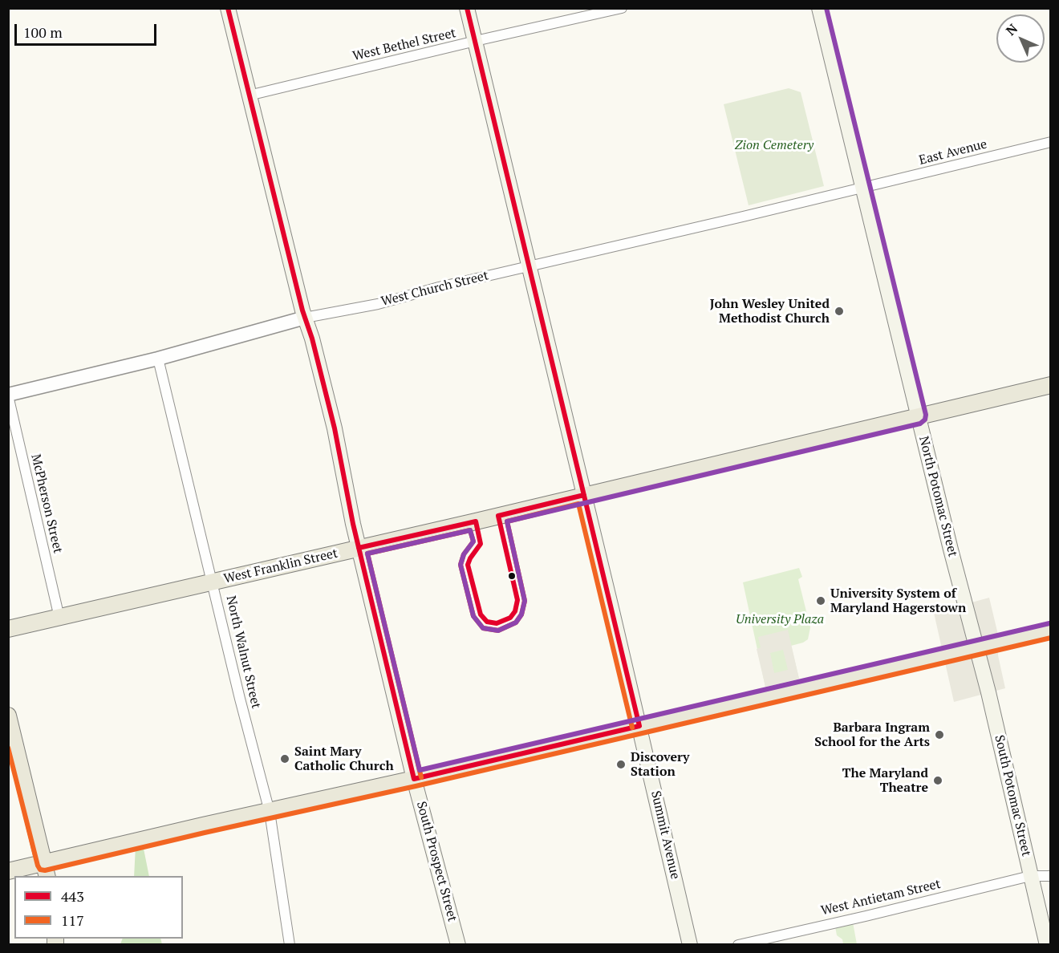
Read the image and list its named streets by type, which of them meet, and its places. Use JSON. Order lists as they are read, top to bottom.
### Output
{
  "streets": {
    "main road": [
      "North Potomac Street",
      "West Franklin Street",
      "South Potomac Street",
      "Summit Avenue",
      "South Prospect Street"
    ],
    "street": [
      "West Bethel Street",
      "East Avenue",
      "West Church Street",
      "McPherson Street",
      "North Walnut Street",
      "West Antietam Street"
    ]
  },
  "crossings": [
    ["West Bethel Street", "Summit Avenue"],
    ["West Bethel Street", "South Prospect Street"],
    ["East Avenue", "West Church Street"],
    ["East Avenue", "North Potomac Street"],
    ["West Church Street", "North Potomac Street"],
    ["West Church Street", "McPherson Street"],
    ["West Church Street", "North Walnut Street"],
    ["West Church Street", "Summit Avenue"],
    ["West Church Street", "South Prospect Street"],
    ["North Potomac Street", "West Franklin Street"],
    ["North Potomac Street", "South Potomac Street"],
    ["McPherson Street", "West Franklin Street"],
    ["West Franklin Street", "North Walnut Street"],
    ["West Franklin Street", "Summit Avenue"],
    ["West Franklin Street", "South Prospect Street"],
    ["South Potomac Street", "West Antietam Street"]
  ],
  "parks": ["Zion Cemetery", "University Plaza"],
  "places": [
    "John Wesley United Methodist Church",
    "University System of Maryland Hagerstown",
    "Barbara Ingram School for the Arts",
    "Saint Mary Catholic Church",
    "Discovery Station",
    "The Maryland Theatre"
  ],
  "lines": ["transit line 443", "transit line 117"],
  "legend": ["443", "117"],
  "scale_bar": "100 m",
  "north": "top left"
}
